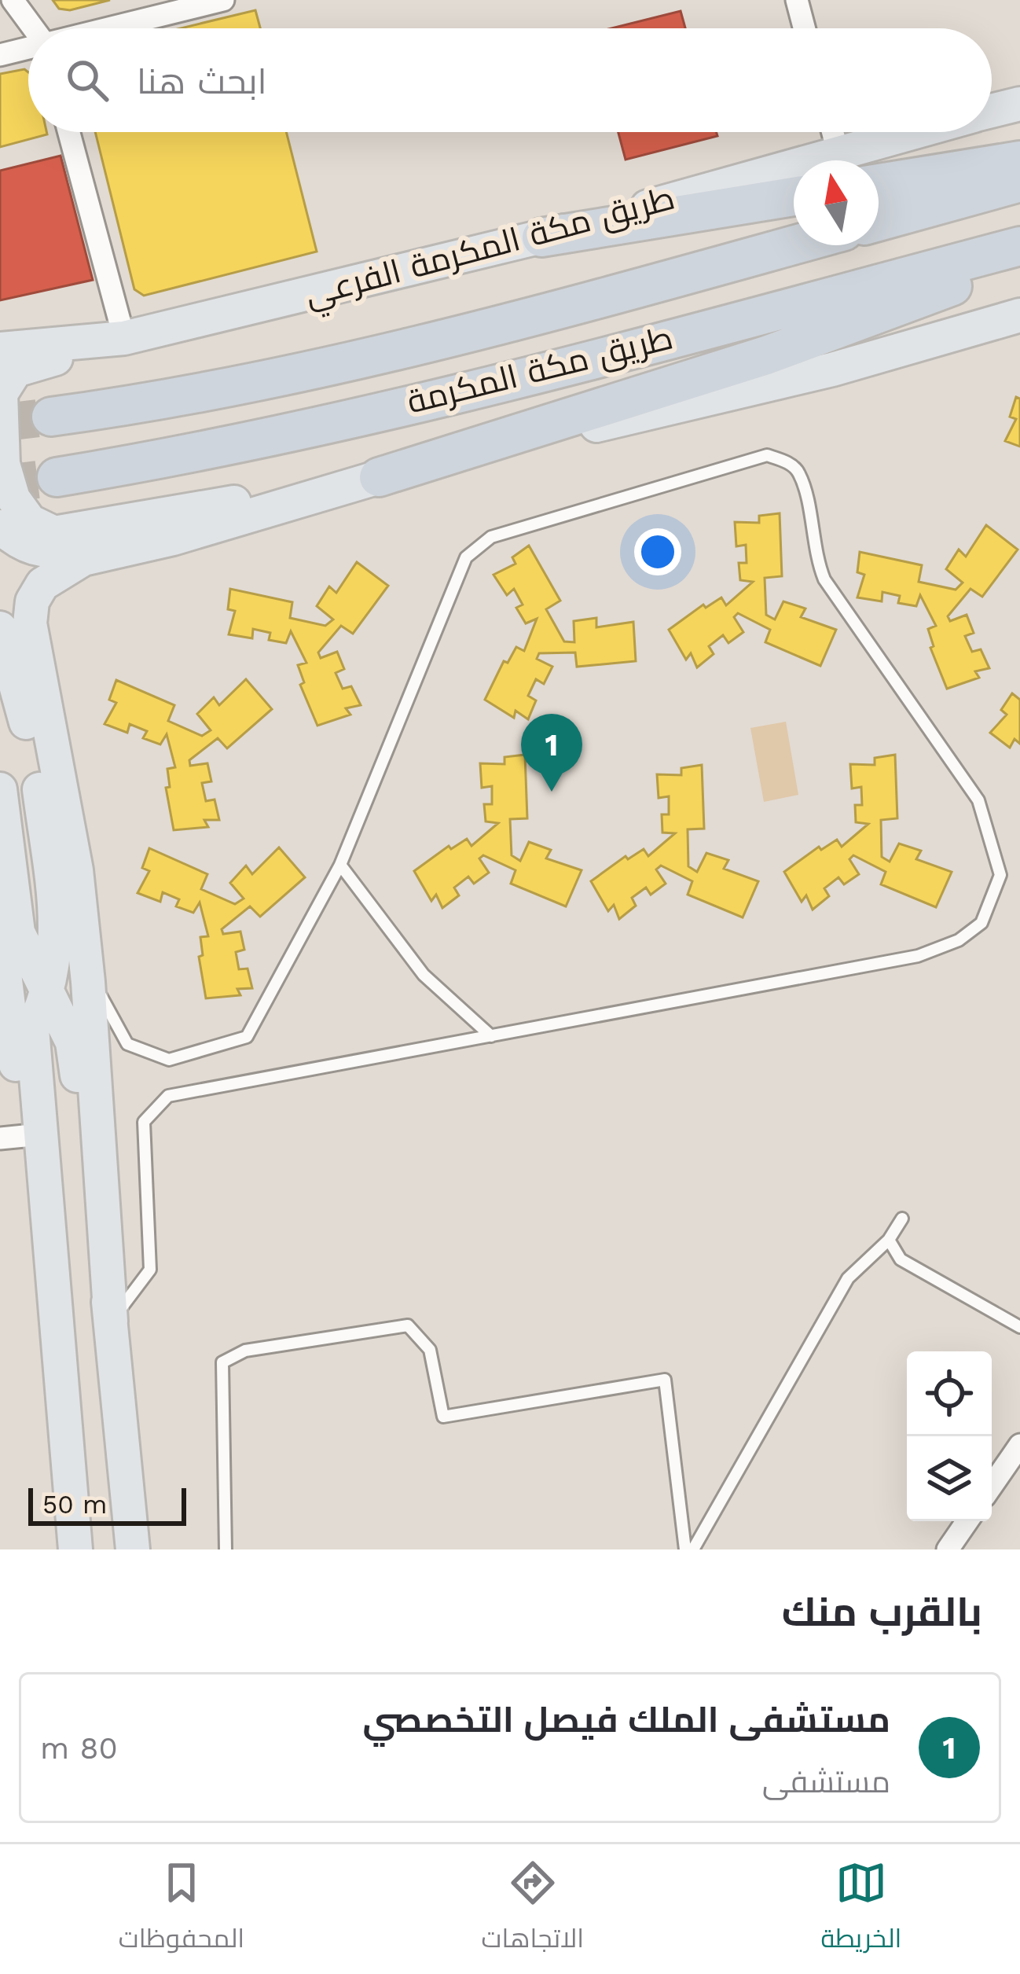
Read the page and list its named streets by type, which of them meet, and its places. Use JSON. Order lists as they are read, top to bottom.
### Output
{
  "streets": {
    "highway": ["طريق مكة المكرمة"],
    "main road": ["طريق مكة المكرمة الفرعي"]
  },
  "scale_bar": "50 m",
  "north": "top",
  "page": {
    "search": "ابحث هنا",
    "pins": "1",
    "scale": "50 m",
    "heading": "بالقرب منك",
    "list": [
      {
        "mark": "1",
        "name": "مستشفى الملك فيصل التخصصي",
        "note": "مستشفى",
        "value": "80 m"
      }
    ],
    "nav": ["الخريطة", "الاتجاهات", "المحفوظات"]
  }
}
